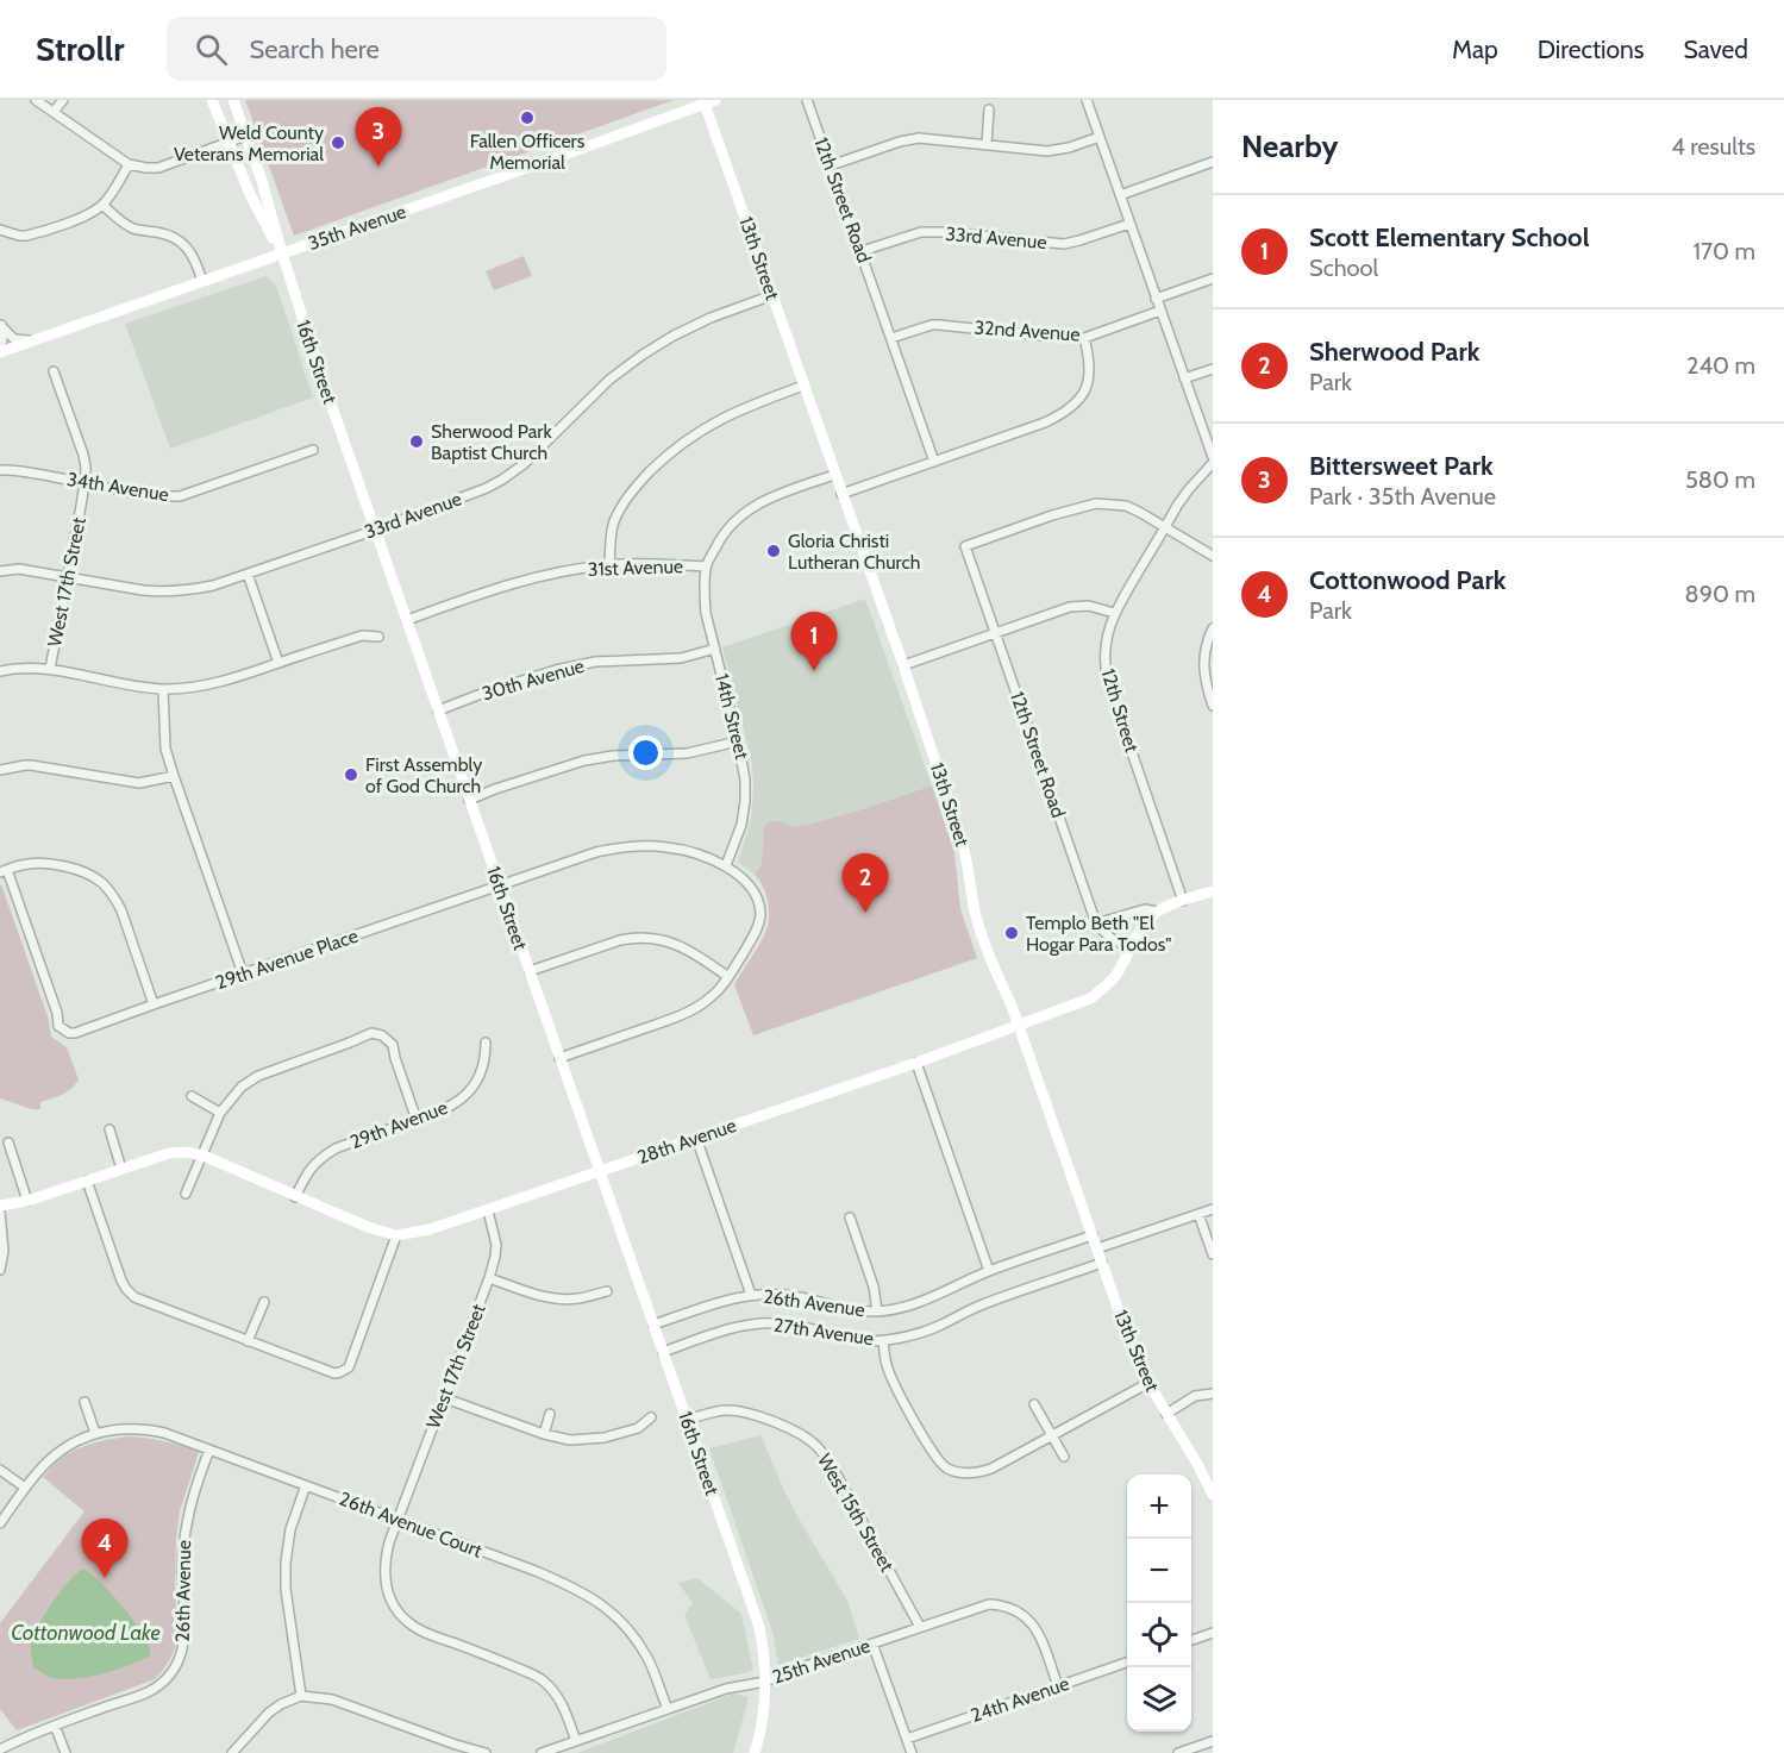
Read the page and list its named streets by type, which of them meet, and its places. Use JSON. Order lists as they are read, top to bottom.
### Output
{
  "streets": {
    "street": [
      "12th Street Road",
      "35th Avenue",
      "33rd Avenue",
      "13th Street",
      "32nd Avenue",
      "16th Street",
      "34th Avenue",
      "31st Avenue",
      "West 17th Street",
      "30th Avenue",
      "12th Street",
      "14th Street",
      "29th Avenue Place",
      "29th Avenue",
      "28th Avenue",
      "26th Avenue",
      "27th Avenue",
      "West 15th Street",
      "26th Avenue Court",
      "25th Avenue",
      "24th Avenue"
    ]
  },
  "crossings": [
    ["12th Street Road", "33rd Avenue"],
    ["12th Street Road", "32nd Avenue"],
    ["12th Street Road", "12th Street"],
    ["35th Avenue", "13th Street"],
    ["35th Avenue", "16th Street"],
    ["33rd Avenue", "13th Street"],
    ["33rd Avenue", "16th Street"],
    ["33rd Avenue", "West 17th Street"],
    ["13th Street", "31st Avenue"],
    ["13th Street", "28th Avenue"],
    ["13th Street", "26th Avenue"],
    ["13th Street", "27th Avenue"],
    ["16th Street", "31st Avenue"],
    ["16th Street", "30th Avenue"],
    ["16th Street", "29th Avenue Place"],
    ["16th Street", "28th Avenue"],
    ["16th Street", "26th Avenue"],
    ["16th Street", "27th Avenue"],
    ["16th Street", "West 15th Street"],
    ["16th Street", "25th Avenue"],
    ["34th Avenue", "West 17th Street"],
    ["31st Avenue", "14th Street"],
    ["West 17th Street", "28th Avenue"],
    ["West 17th Street", "26th Avenue Court"],
    ["West 17th Street", "25th Avenue"],
    ["30th Avenue", "14th Street"],
    ["12th Street", "28th Avenue"],
    ["29th Avenue", "28th Avenue"],
    ["26th Avenue", "26th Avenue Court"],
    ["West 15th Street", "25th Avenue"],
    ["26th Avenue Court", "25th Avenue"],
    ["25th Avenue", "24th Avenue"]
  ],
  "water": ["Cottonwood Lake"],
  "places": [
    "Fallen Officers Memorial",
    "Weld County Veterans Memorial",
    "Sherwood Park Baptist Church",
    "Gloria Christi Lutheran Church",
    "First Assembly of God Church",
    "Templo Beth \"El Hogar Para Todos\""
  ],
  "page": {
    "header": "Strollr",
    "search": "Search here",
    "nav": ["Map", "Directions", "Saved"],
    "heading": ["Nearby", "4 results"],
    "pins": [
      "3",
      "1",
      "2",
      "4"
    ],
    "list": [
      {
        "mark": "1",
        "name": "Scott Elementary School",
        "note": "School",
        "value": "170 m"
      },
      {
        "mark": "2",
        "name": "Sherwood Park",
        "note": "Park",
        "value": "240 m"
      },
      {
        "mark": "3",
        "name": "Bittersweet Park",
        "note": "Park · 35th Avenue",
        "value": "580 m"
      },
      {
        "mark": "4",
        "name": "Cottonwood Park",
        "note": "Park",
        "value": "890 m"
      }
    ],
    "map_buttons": ["+", "−"]
  }
}
